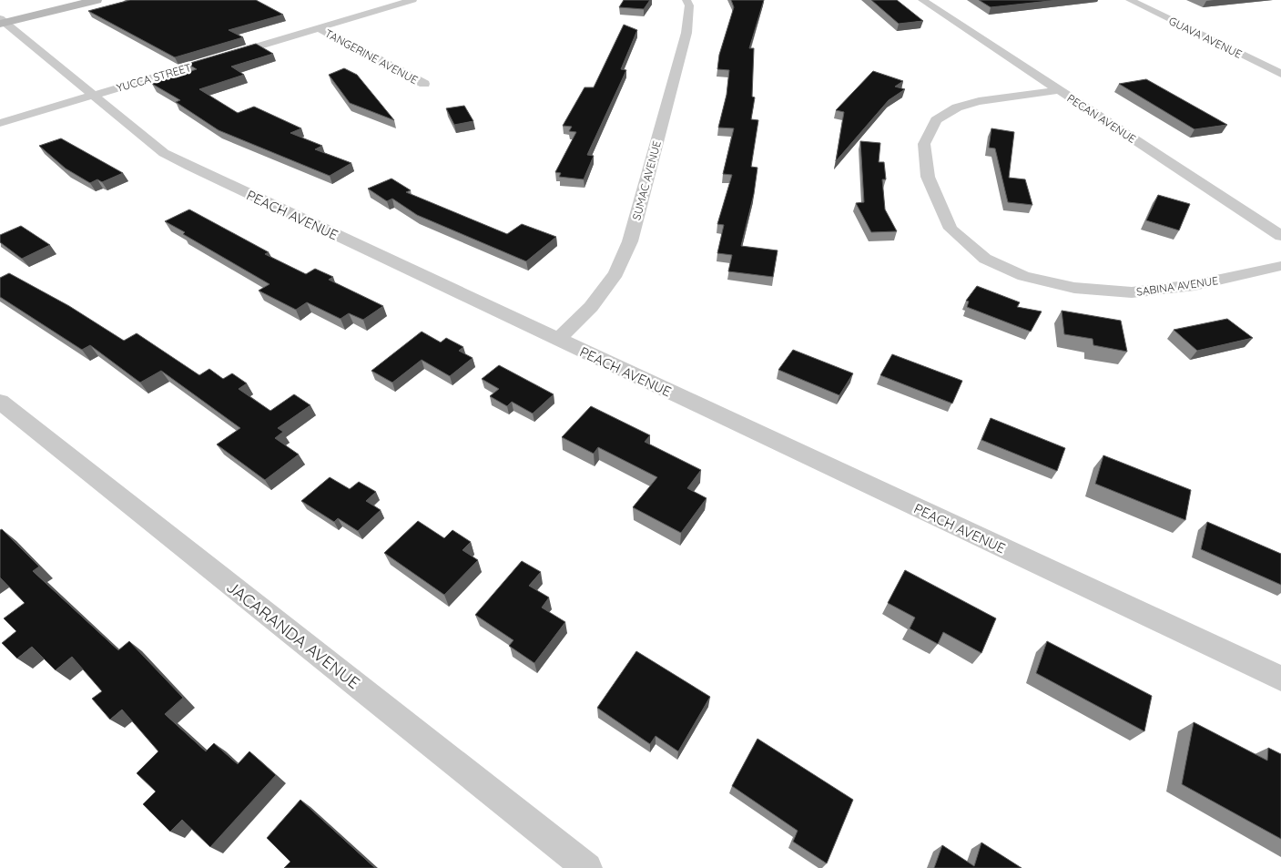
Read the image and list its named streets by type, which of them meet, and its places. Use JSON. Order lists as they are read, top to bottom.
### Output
{
  "streets": {
    "street": [
      "GUAVA AVENUE",
      "TANGERINE AVENUE",
      "YUCCA STREET",
      "PECAN AVENUE",
      "SUMAC AVENUE",
      "PEACH AVENUE",
      "SABINA AVENUE",
      "JACARANDA AVENUE"
    ]
  },
  "crossings": [
    ["TANGERINE AVENUE", "YUCCA STREET"],
    ["YUCCA STREET", "PEACH AVENUE"],
    ["PECAN AVENUE", "SABINA AVENUE"],
    ["SUMAC AVENUE", "PEACH AVENUE"]
  ]
}
